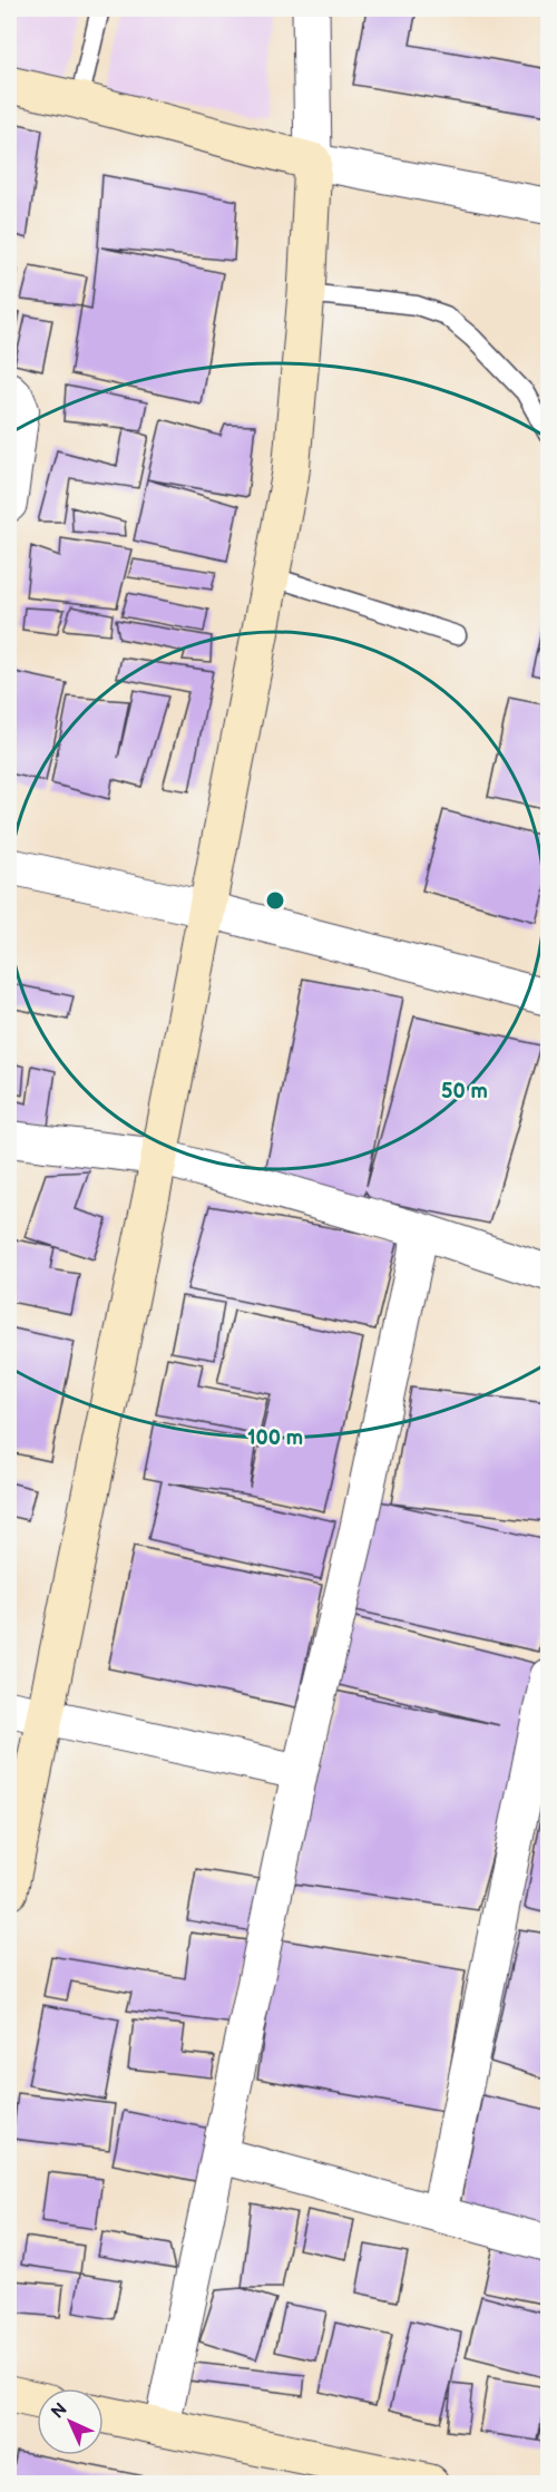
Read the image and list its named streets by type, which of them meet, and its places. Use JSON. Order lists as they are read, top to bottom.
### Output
{
  "north": "top left",
  "rings": ["50 m", "100 m"]
}
